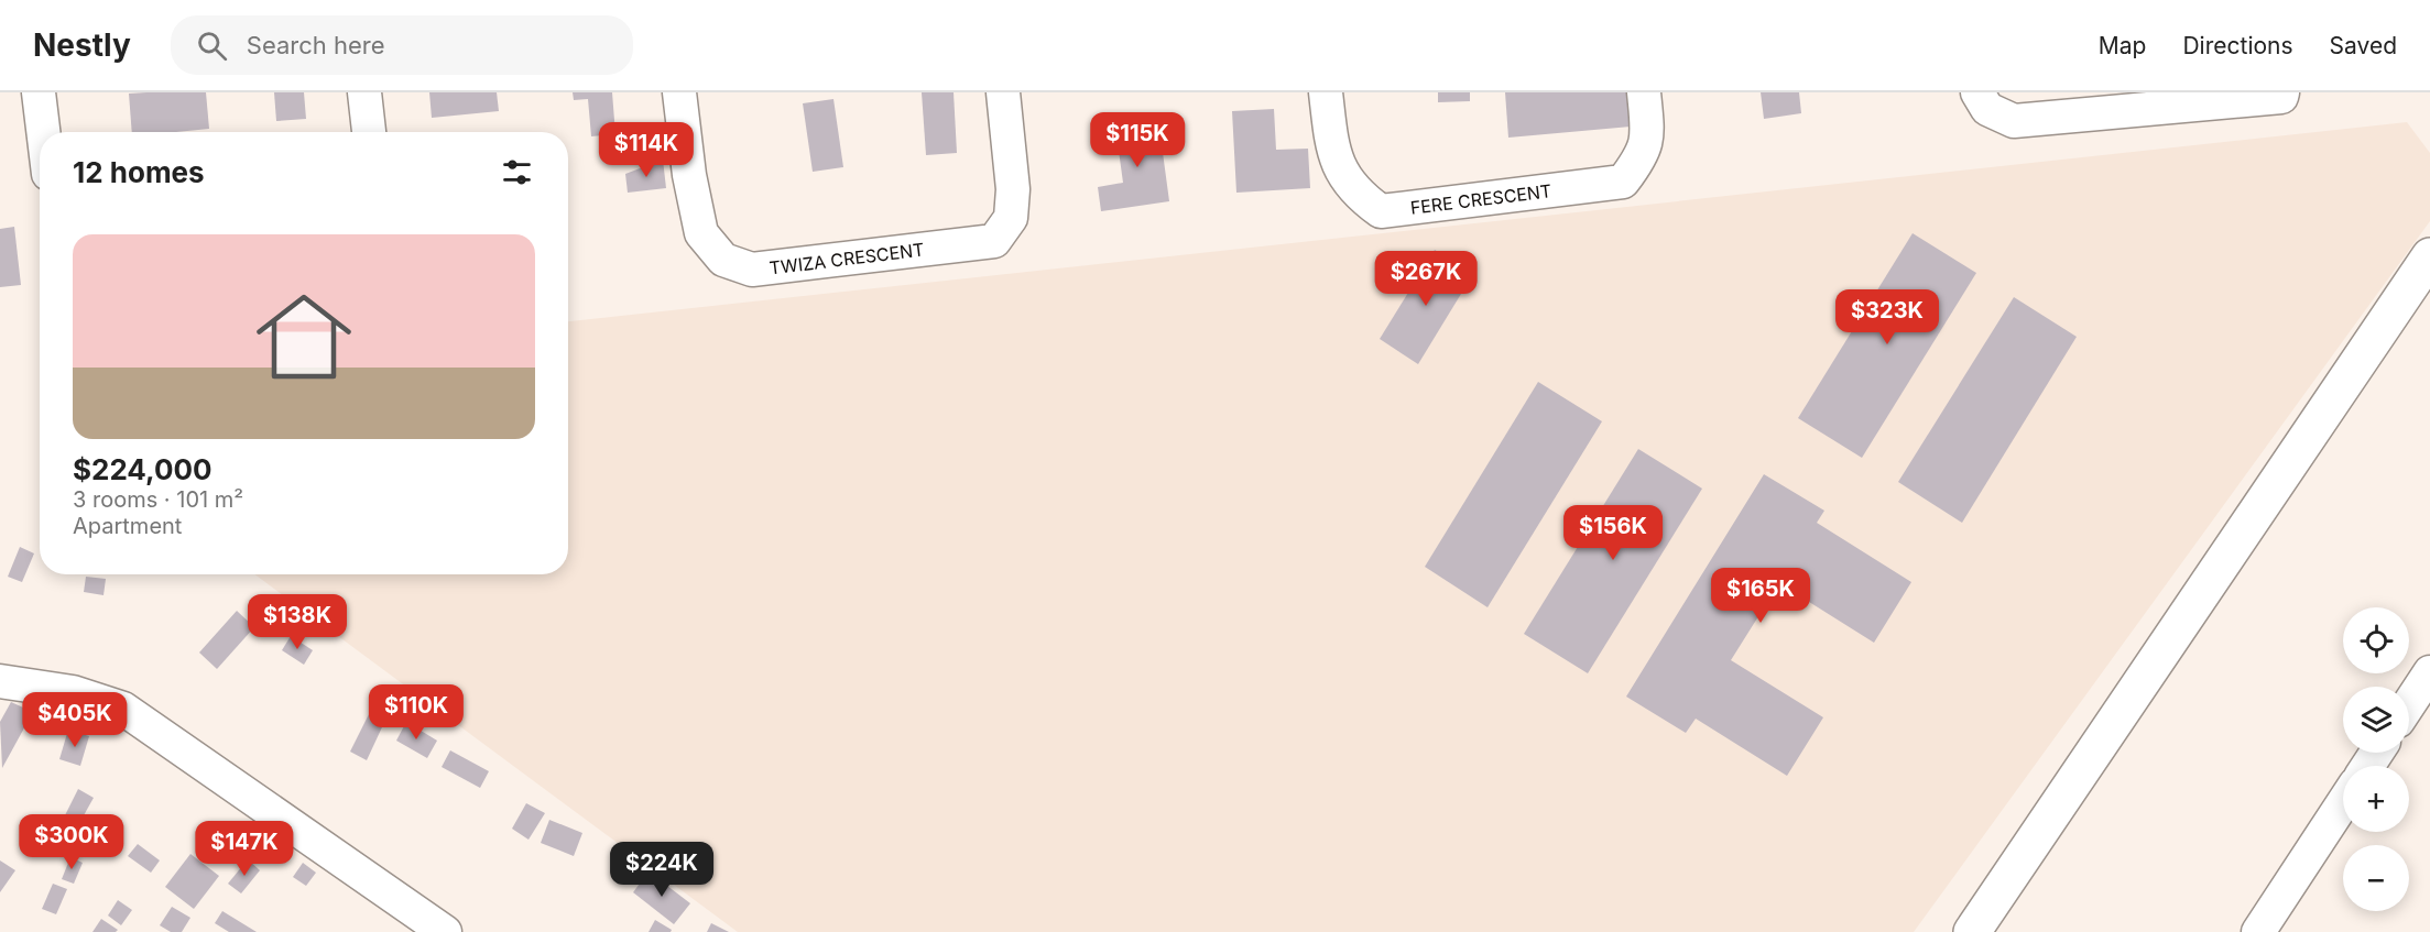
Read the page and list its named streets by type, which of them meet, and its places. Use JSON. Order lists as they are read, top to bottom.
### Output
{
  "streets": {
    "street": ["FERE CRESCENT", "TWIZA CRESCENT"]
  },
  "page": {
    "header": "Nestly",
    "search": "Search here",
    "nav": ["Map", "Directions", "Saved"],
    "price": [
      "$115K",
      "$114K",
      "$267K",
      "$323K",
      "$156K",
      "$165K",
      "$138K",
      "$110K",
      "$405K",
      "$300K",
      "$147K",
      "$224K"
    ],
    "heading": "12 homes",
    "list": [
      {
        "name": "$224,000",
        "note": "3 rooms · 101 m² · Apartment"
      }
    ],
    "map_buttons": ["+", "−"]
  }
}
